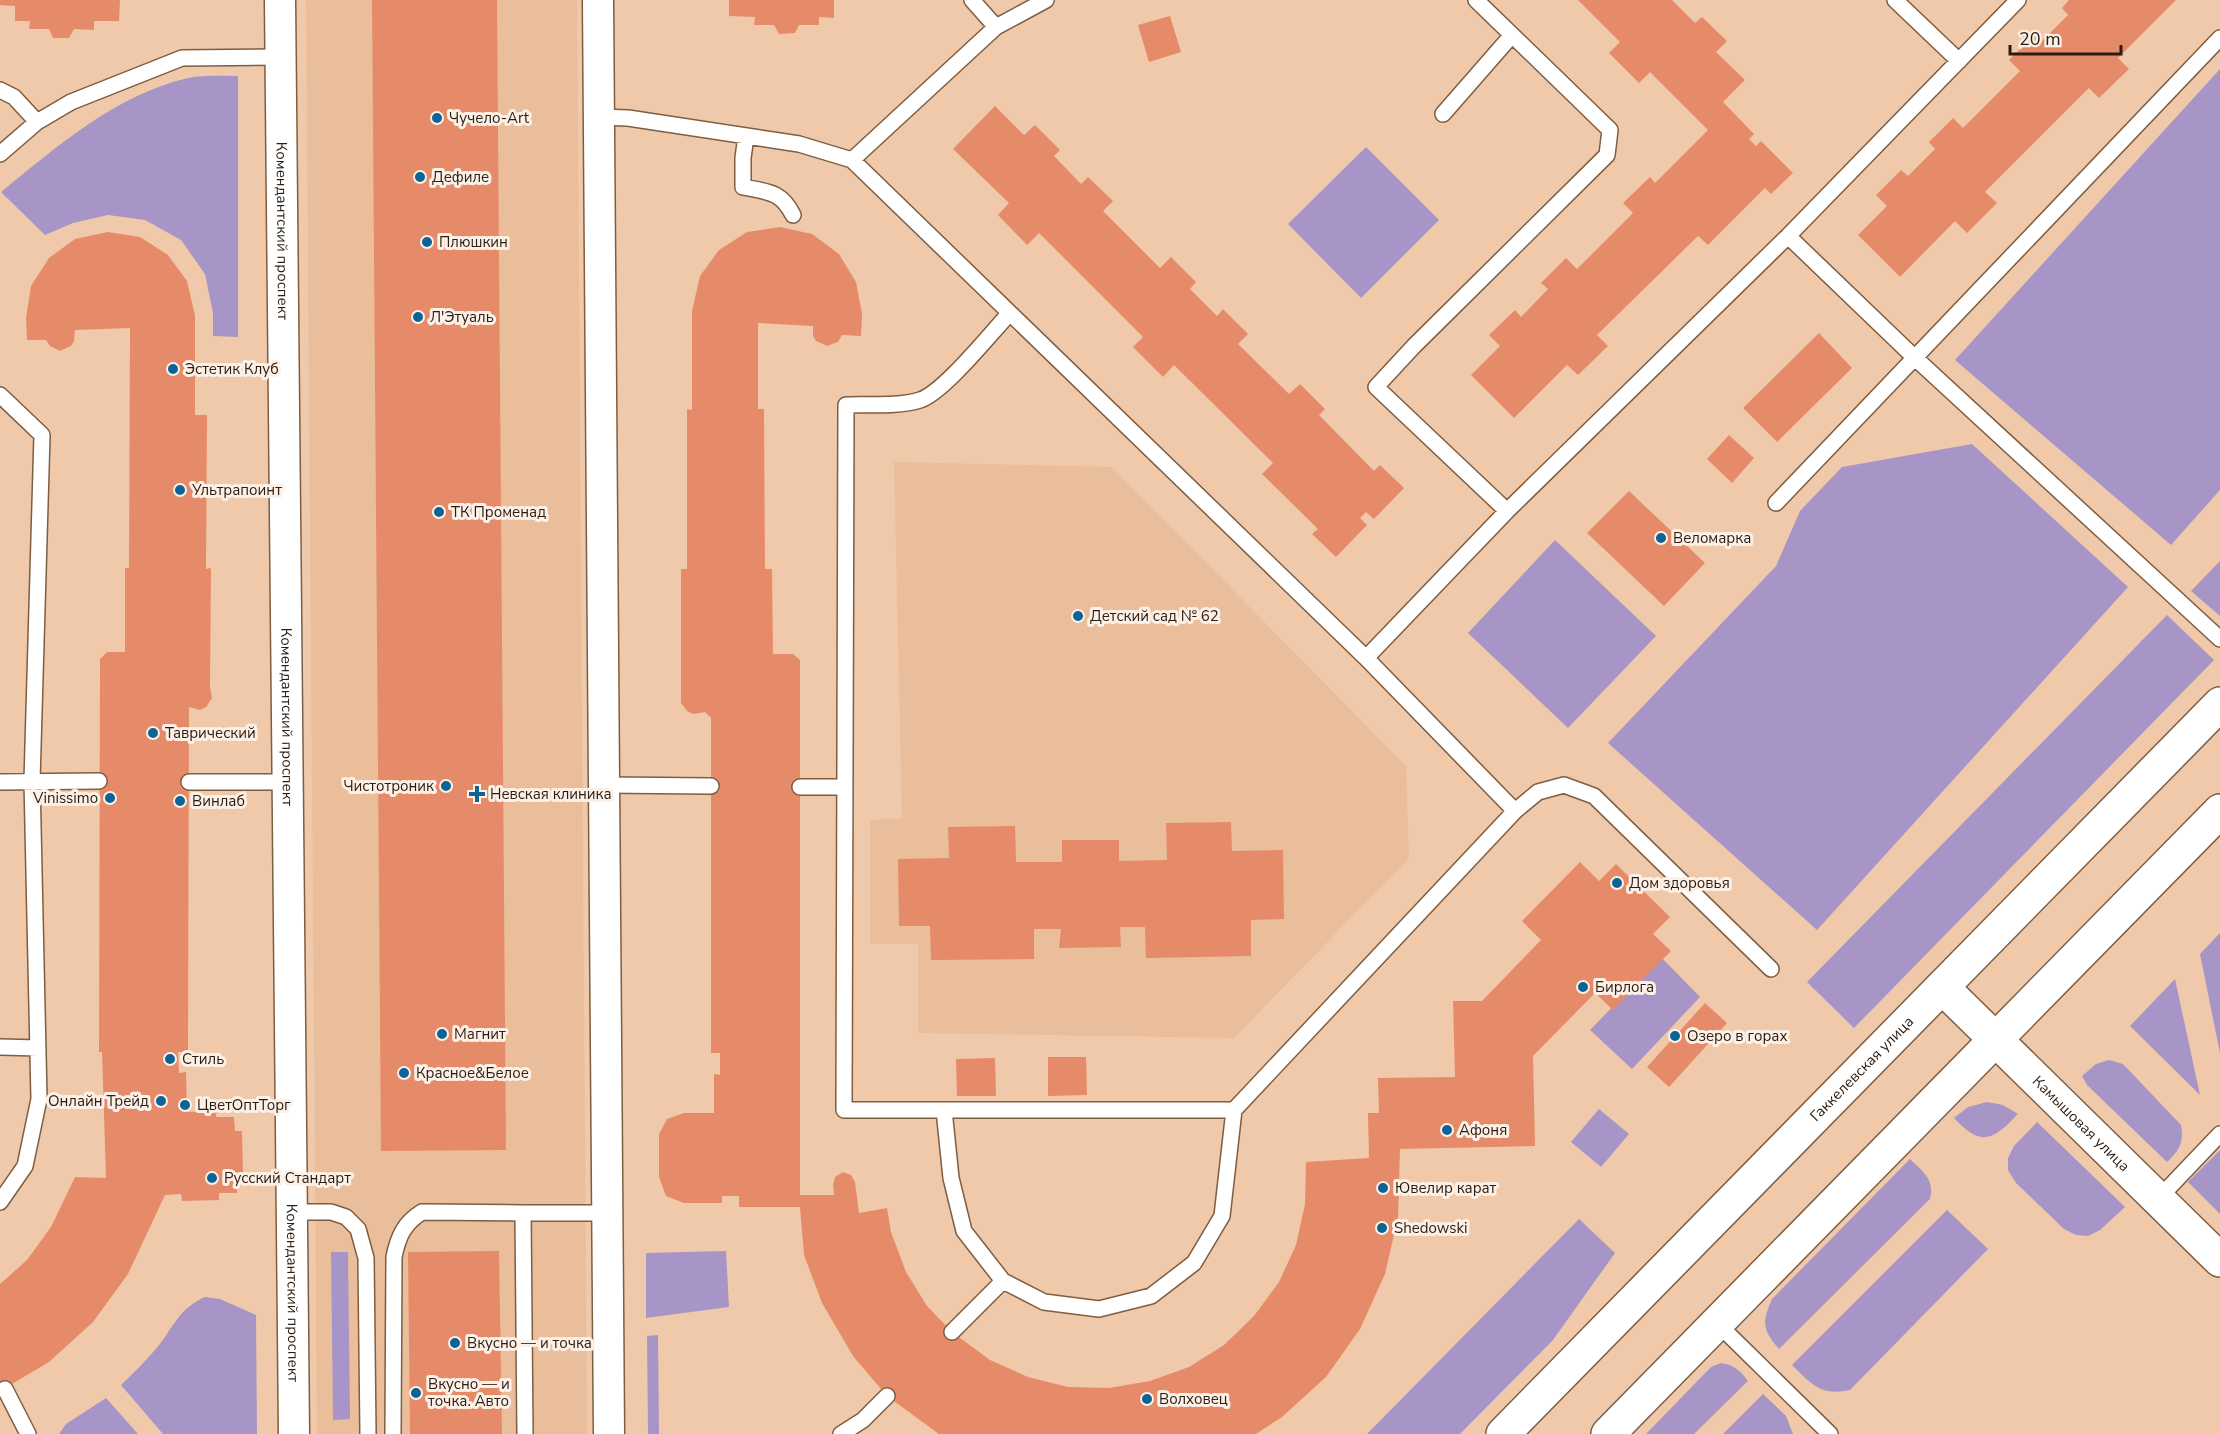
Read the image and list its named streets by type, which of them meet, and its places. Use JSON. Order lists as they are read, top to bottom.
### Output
{
  "streets": {
    "main road": ["Гаккелевская улица", "Камышовая улица"],
    "street": ["Комендантский проспект"]
  },
  "crossings": [
    ["Гаккелевская улица", "Камышовая улица"]
  ],
  "places": {
    "other": [
      "Чучело-Art",
      "Дефиле",
      "Плюшкин",
      "Л'Этуаль",
      "Эстетик Клуб",
      "Ультрапоинт",
      "ТК Променад",
      "Веломарка",
      "Детский сад № 62",
      "Таврический",
      "Чистотроник",
      "Vinissimo",
      "Винлаб",
      "Дом здоровья",
      "Бирлога",
      "Магнит",
      "Озеро в горах",
      "Стиль",
      "Красное&Белое",
      "Онлайн Трейд",
      "ЦветОптТорг",
      "Афоня",
      "Русский Стандарт",
      "Ювелир карат",
      "Shedowski",
      "Вкусно — и точка",
      "Вкусно — и точка. Авто",
      "Волховец"
    ],
    "health": ["Невская клиника"]
  },
  "scale_bar": "20 m"
}
